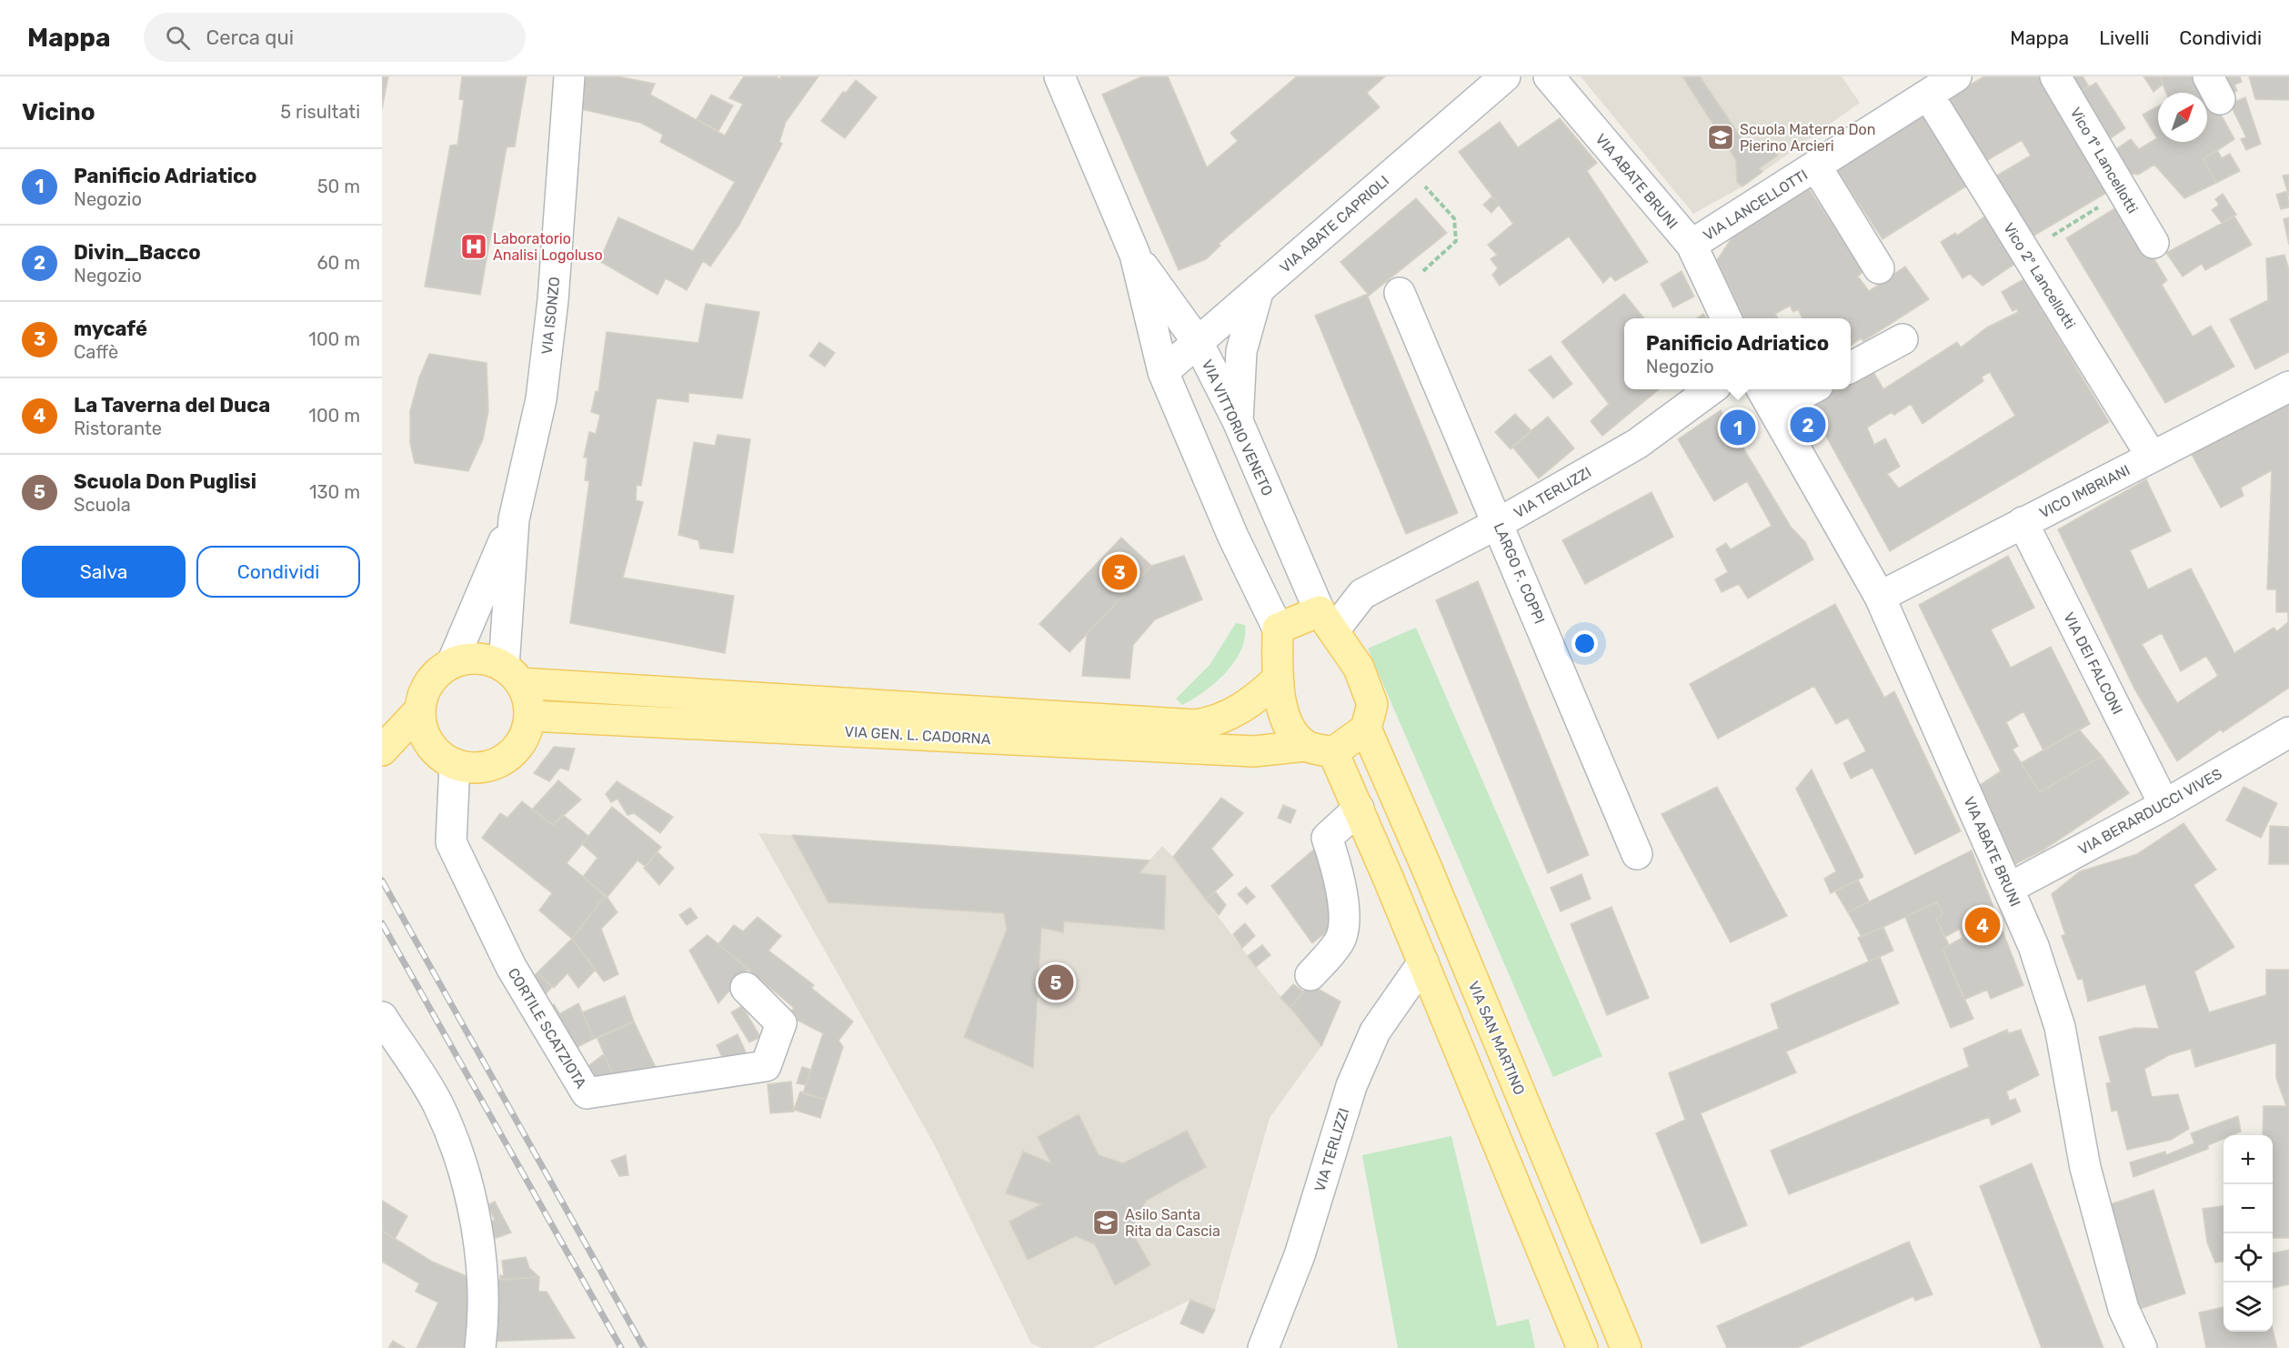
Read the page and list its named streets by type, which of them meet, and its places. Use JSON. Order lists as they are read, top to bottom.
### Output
{
  "streets": {
    "main road": ["VIA GEN. L. CADORNA", "VIA SAN MARTINO"],
    "street": [
      "Vico 1º Lancellotti",
      "VIA ABATE BRUNI",
      "VIA LANCELLOTTI",
      "VIA ABATE CAPRIOLI",
      "Vico 2º Lancellotti",
      "VIA ISONZO",
      "VIA VITTORIO VENETO",
      "VICO IMBRIANI",
      "VIA TERLIZZI",
      "LARGO F. COPPI",
      "VIA DEI FALCONI",
      "VIA BERARDUCCI VIVES",
      "CORTILE SCATZIOTA"
    ]
  },
  "crossings": [
    ["VIA ABATE BRUNI", "VIA LANCELLOTTI"],
    ["VIA ABATE BRUNI", "VICO IMBRIANI"],
    ["VIA ABATE BRUNI", "VIA BERARDUCCI VIVES"],
    ["VIA LANCELLOTTI", "Vico 2º Lancellotti"],
    ["VIA ABATE CAPRIOLI", "VIA VITTORIO VENETO"],
    ["Vico 2º Lancellotti", "VICO IMBRIANI"],
    ["VIA ISONZO", "VIA GEN. L. CADORNA"],
    ["VIA ISONZO", "CORTILE SCATZIOTA"],
    ["VIA VITTORIO VENETO", "VIA TERLIZZI"],
    ["VIA VITTORIO VENETO", "VIA GEN. L. CADORNA"],
    ["VIA VITTORIO VENETO", "VIA SAN MARTINO"],
    ["VICO IMBRIANI", "VIA DEI FALCONI"],
    ["VIA TERLIZZI", "LARGO F. COPPI"],
    ["VIA TERLIZZI", "VIA GEN. L. CADORNA"],
    ["VIA TERLIZZI", "VIA SAN MARTINO"],
    ["VIA DEI FALCONI", "VIA BERARDUCCI VIVES"],
    ["VIA GEN. L. CADORNA", "CORTILE SCATZIOTA"],
    ["VIA GEN. L. CADORNA", "VIA SAN MARTINO"]
  ],
  "places": {
    "school or university": ["Scuola Materna Don Pierino Arcieri", "Asilo Santa Rita da Cascia"],
    "hospital": ["Laboratorio Analisi Logoluso"]
  },
  "north": "top right",
  "page": {
    "header": "Mappa",
    "search": "Cerca qui",
    "nav": ["Mappa", "Livelli", "Condividi"],
    "heading": ["Vicino", "5 risultati"],
    "list": [
      {
        "mark": "1",
        "name": "Panificio Adriatico",
        "note": "Negozio",
        "value": "50 m"
      },
      {
        "mark": "2",
        "name": "Divin_Bacco",
        "note": "Negozio",
        "value": "60 m"
      },
      {
        "mark": "3",
        "name": "mycafé",
        "note": "Caffè",
        "value": "100 m"
      },
      {
        "mark": "4",
        "name": "La Taverna del Duca",
        "note": "Ristorante",
        "value": "100 m"
      },
      {
        "mark": "5",
        "name": "Scuola Don Puglisi",
        "note": "Scuola",
        "value": "130 m"
      }
    ],
    "popup": ["Panificio Adriatico", "Negozio"],
    "pins": [
      "2",
      "1",
      "3",
      "4",
      "5"
    ],
    "buttons": ["Salva", "Condividi"],
    "map_buttons": ["+", "−"]
  }
}
